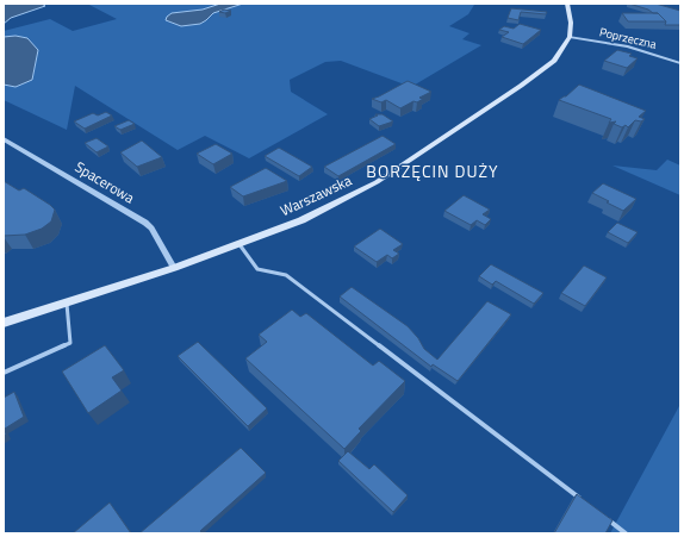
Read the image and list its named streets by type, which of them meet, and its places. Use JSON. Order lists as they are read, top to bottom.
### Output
{
  "streets": {
    "main road": ["Warszawska"],
    "street": ["Poprzeczna", "Spacerowa"]
  },
  "crossings": [
    ["Poprzeczna", "Warszawska"],
    ["Spacerowa", "Warszawska"]
  ],
  "districts": ["BORZĘCIN DUŻY"]
}
